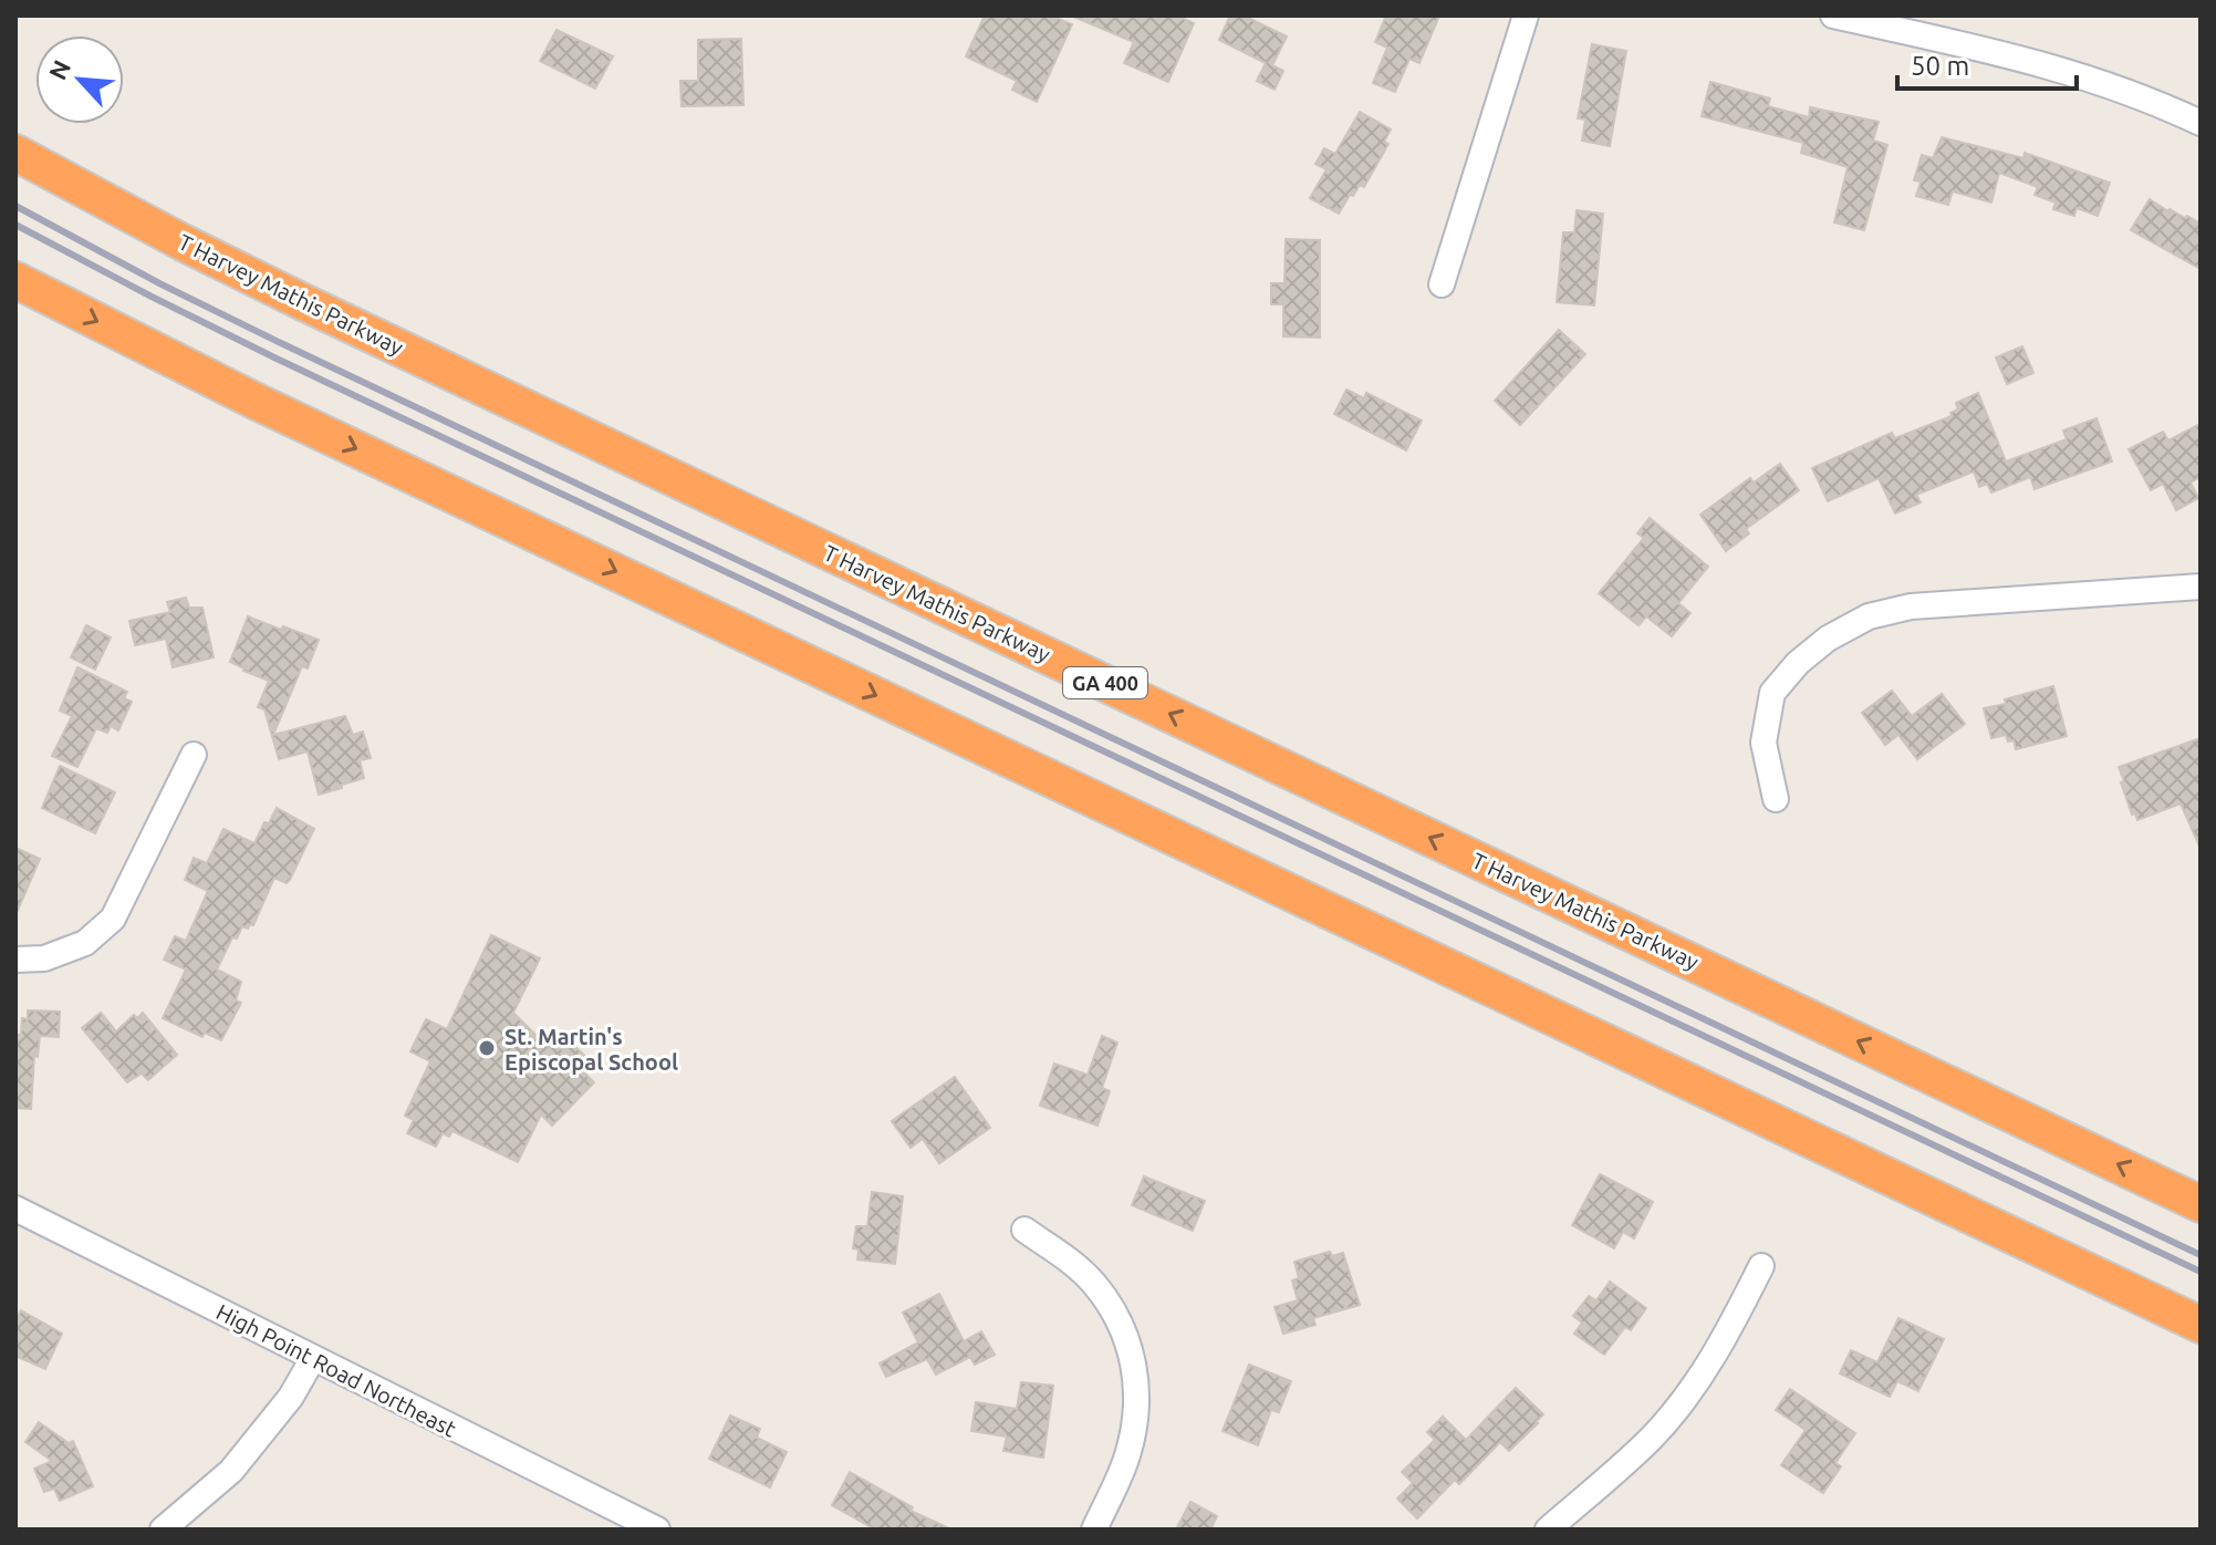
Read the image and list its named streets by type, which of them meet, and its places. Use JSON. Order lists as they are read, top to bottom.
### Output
{
  "streets": {
    "highway": ["T Harvey Mathis Parkway", "GA 400"],
    "street": ["High Point Road Northeast"]
  },
  "places": ["St. Martin's Episcopal School"],
  "scale_bar": "50 m",
  "north": "top left"
}
